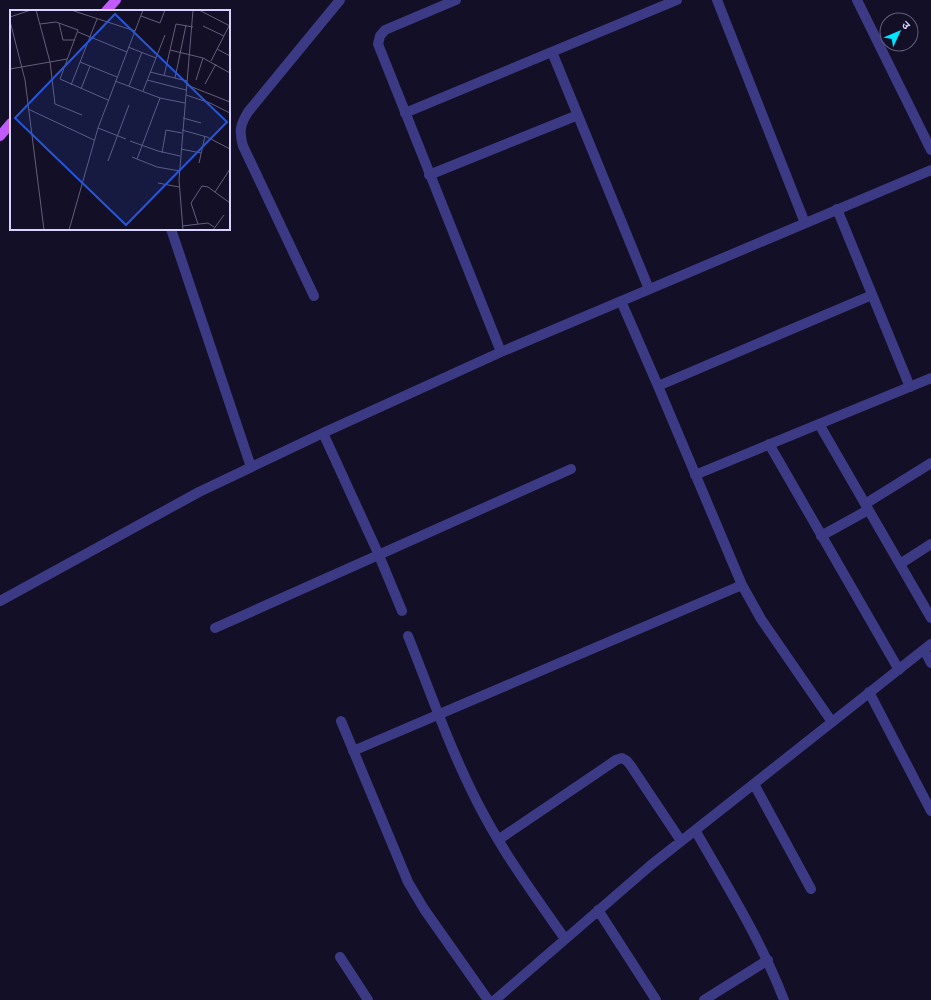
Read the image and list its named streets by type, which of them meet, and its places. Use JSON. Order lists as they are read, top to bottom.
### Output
{
  "north": "top right"
}
